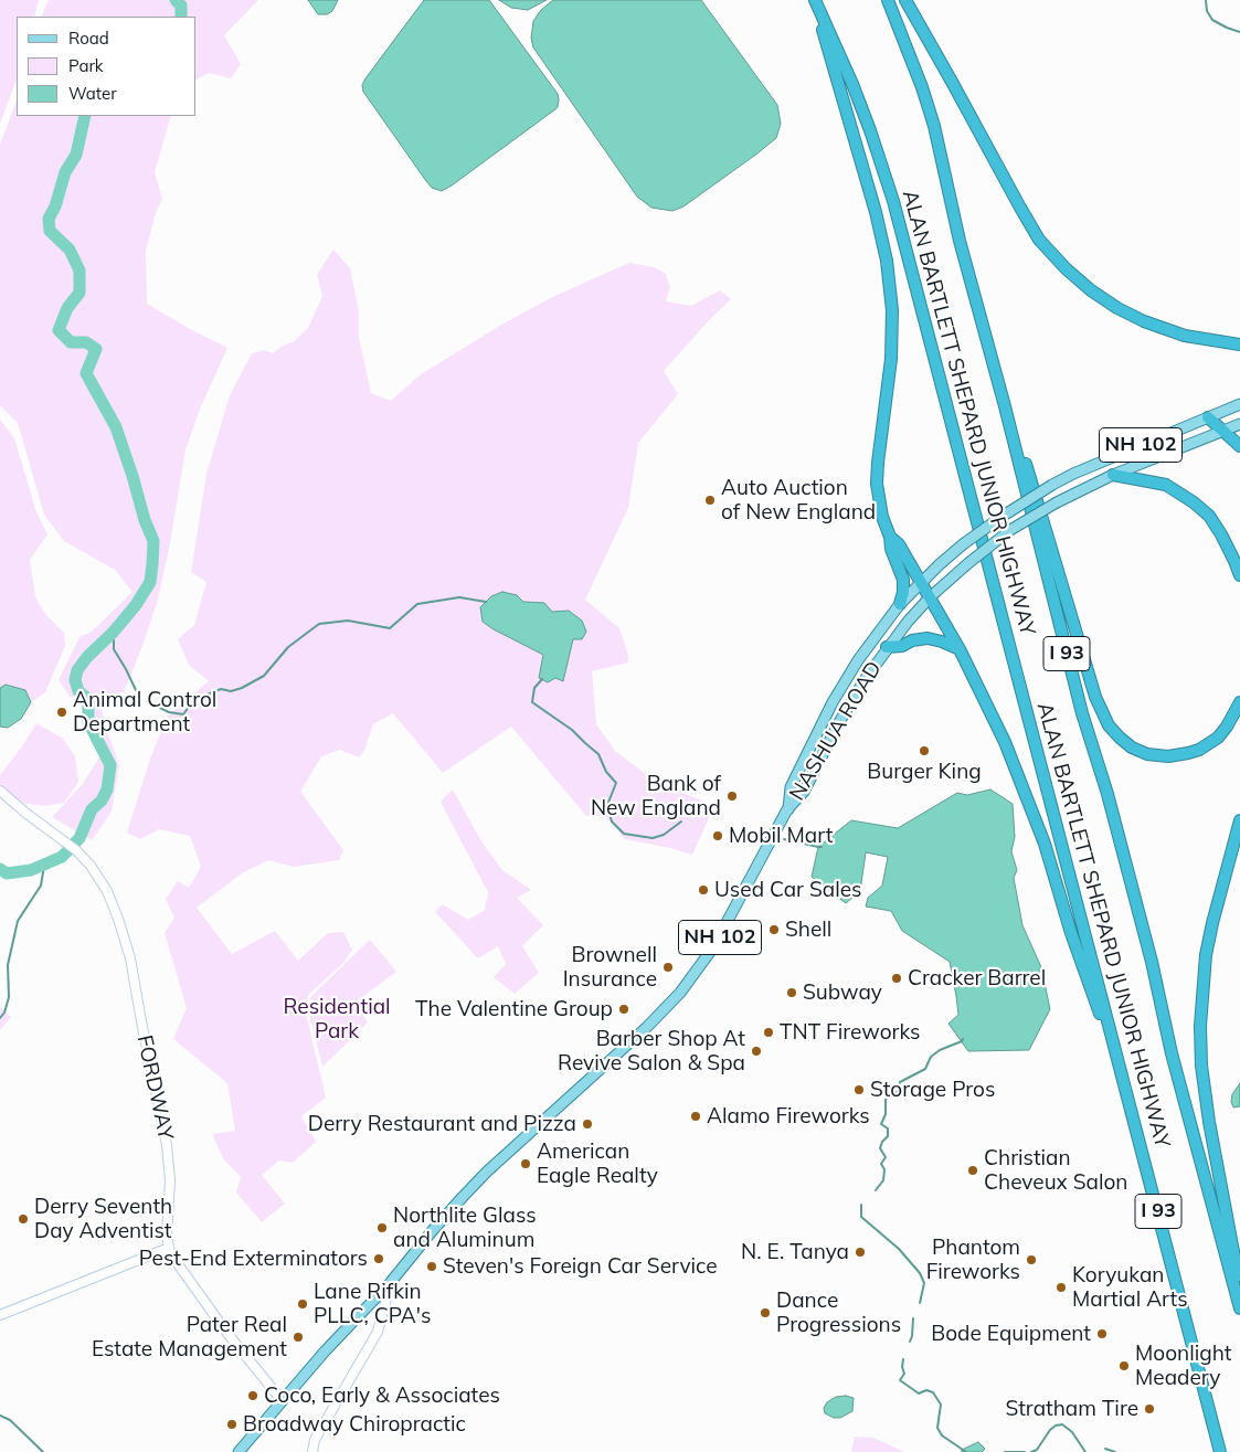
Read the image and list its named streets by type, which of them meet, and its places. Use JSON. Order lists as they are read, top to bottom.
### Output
{
  "streets": {
    "highway": ["ALAN BARTLETT SHEPARD JUNIOR HIGHWAY", "I 93"],
    "main road": ["NH 102", "NASHUA ROAD"],
    "street": ["FORDWAY"]
  },
  "crossings": [
    ["NH 102", "NASHUA ROAD"],
    ["NH 102", "FORDWAY"]
  ],
  "parks": ["Residential Park"],
  "places": [
    "Auto Auction of New England",
    "Animal Control Department",
    "Burger King",
    "Bank of New England",
    "Mobil Mart",
    "Used Car Sales",
    "Shell",
    "Brownell Insurance",
    "Cracker Barrel",
    "Subway",
    "The Valentine Group",
    "TNT Fireworks",
    "Barber Shop At Revive Salon & Spa",
    "Storage Pros",
    "Alamo Fireworks",
    "Derry Restaurant and Pizza",
    "American Eagle Realty",
    "Christian Cheveux Salon",
    "Derry Seventh Day Adventist",
    "Northlite Glass and Aluminum",
    "N. E. Tanya",
    "Pest-End Exterminators",
    "Phantom Fireworks",
    "Steven's Foreign Car Service",
    "Koryukan Martial Arts",
    "Lane Rifkin PLLC, CPA's",
    "Dance Progressions",
    "Bode Equipment",
    "Pater Real Estate Management",
    "Moonlight Meadery",
    "Coco, Early & Associates",
    "Stratham Tire",
    "Broadway Chiropractic"
  ],
  "legend": ["Road", "Park", "Water"]
}
